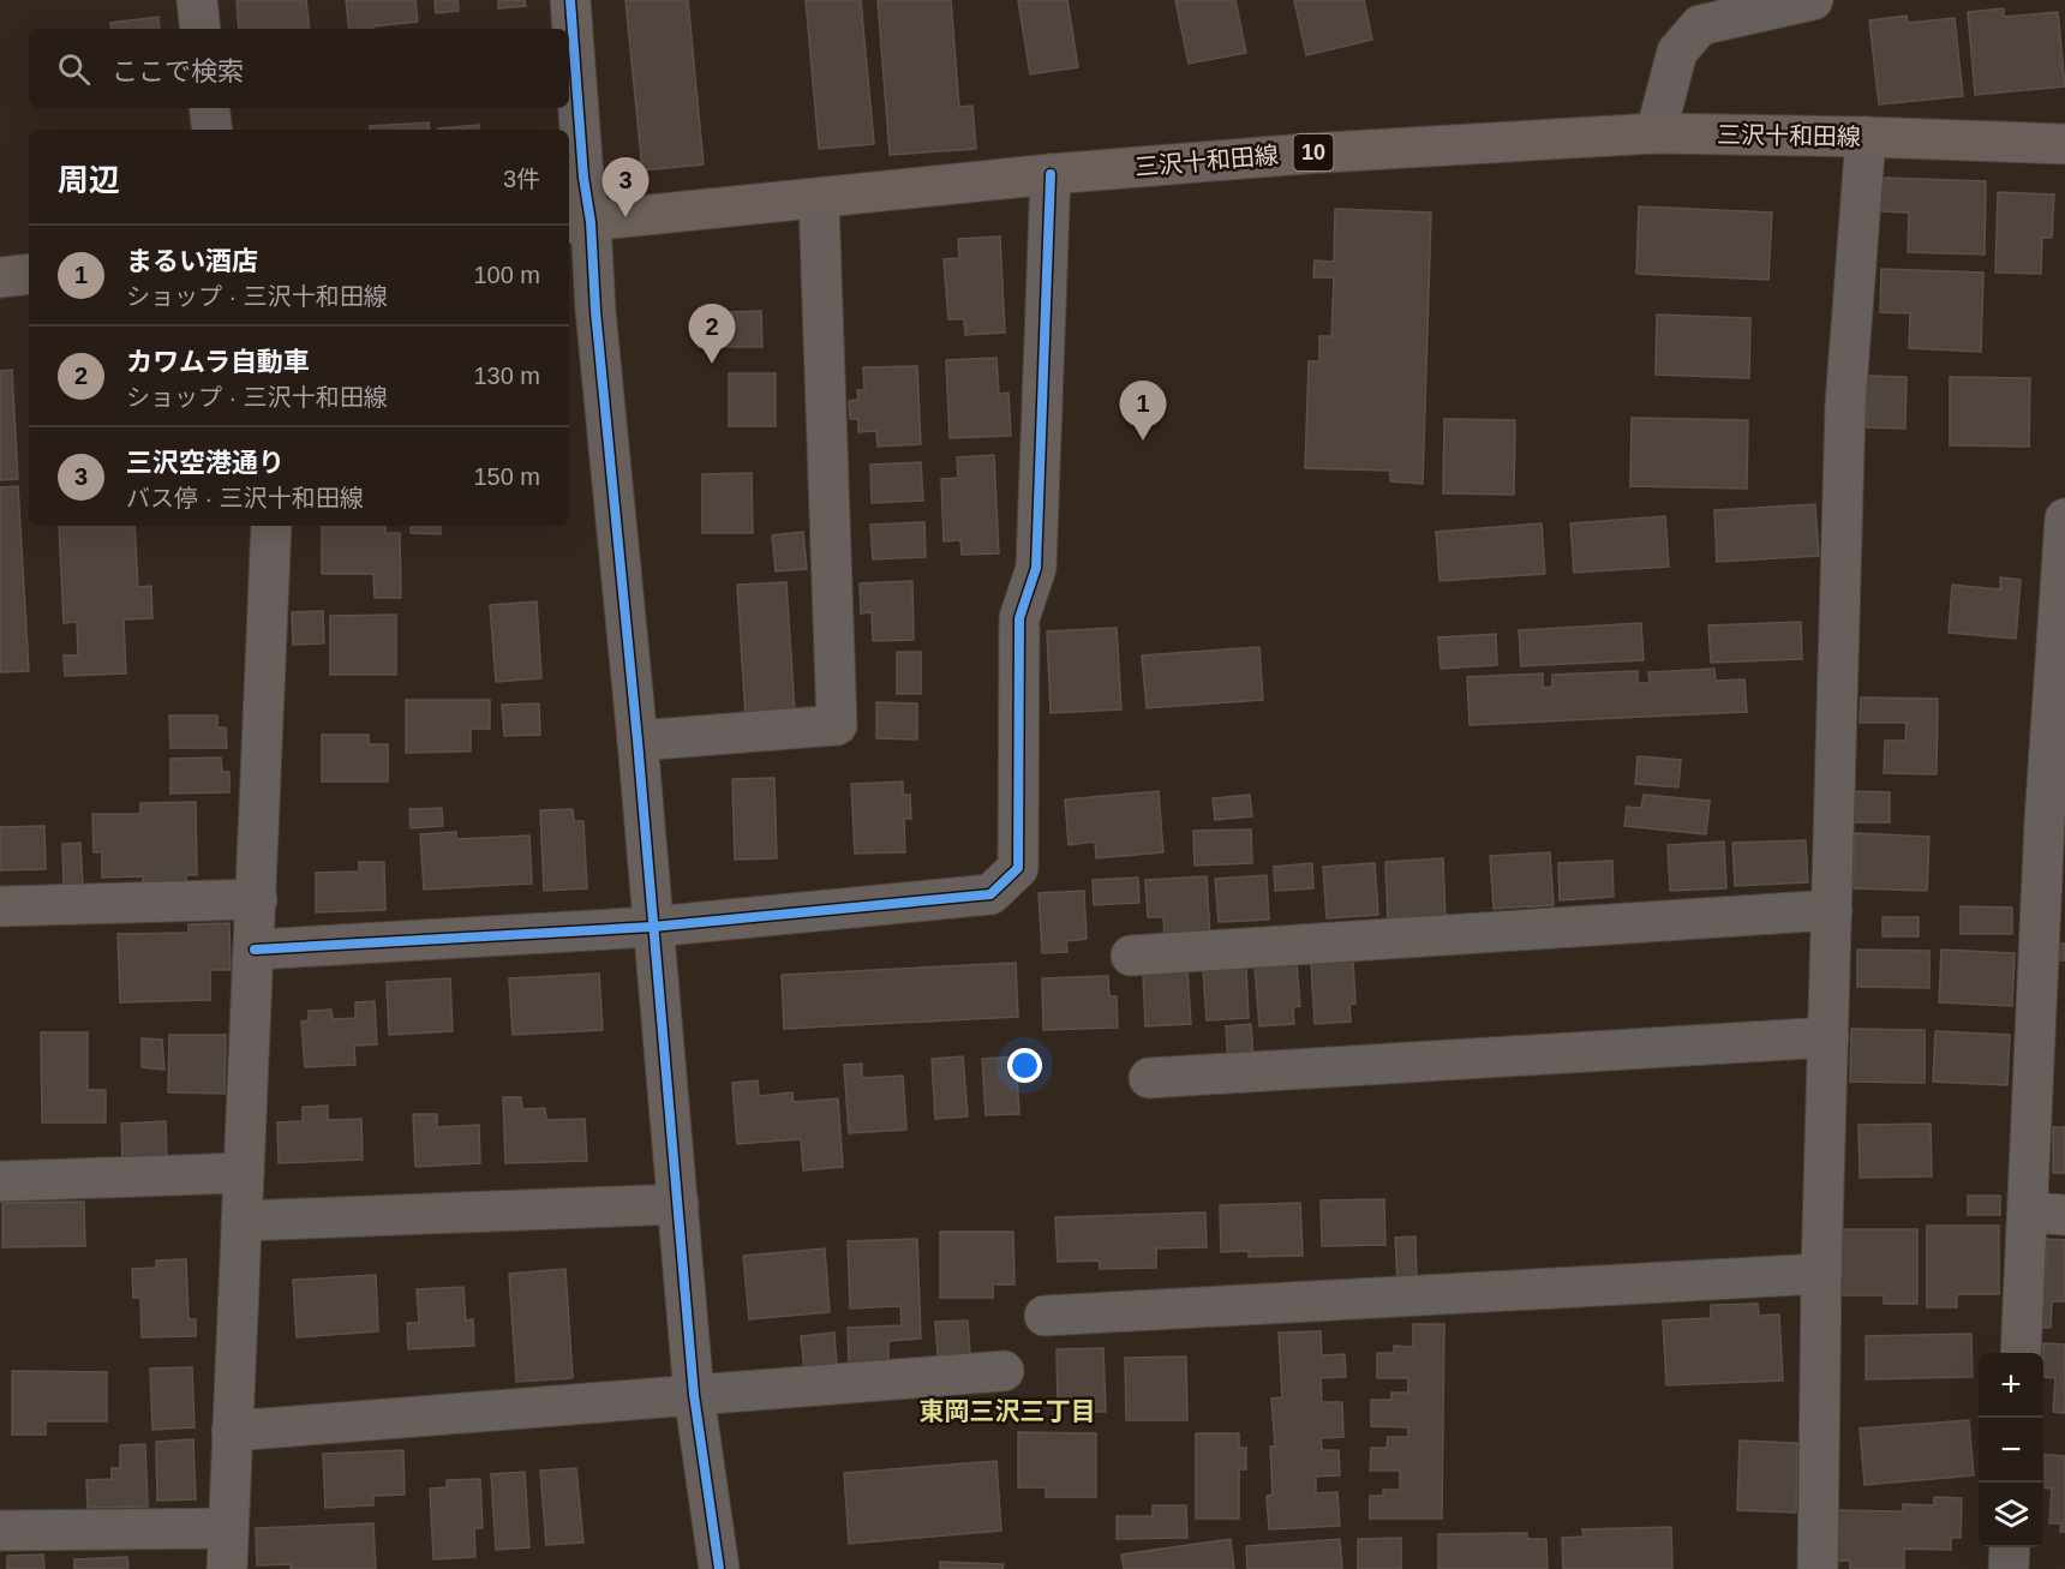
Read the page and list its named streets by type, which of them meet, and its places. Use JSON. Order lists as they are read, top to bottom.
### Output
{
  "streets": {
    "main road": ["三沢十和田線", "10"]
  },
  "districts": ["東岡三沢三丁目"],
  "page": {
    "search": "ここで検索",
    "heading": ["周辺", "3件"],
    "pins": ["3", "2", "1"],
    "list": [
      {
        "mark": "1",
        "name": "まるい酒店",
        "note": "ショップ · 三沢十和田線",
        "value": "100 m"
      },
      {
        "mark": "2",
        "name": "カワムラ自動車",
        "note": "ショップ · 三沢十和田線",
        "value": "130 m"
      },
      {
        "mark": "3",
        "name": "三沢空港通り",
        "note": "バス停 · 三沢十和田線",
        "value": "150 m"
      }
    ],
    "map_buttons": ["+", "−"]
  }
}
